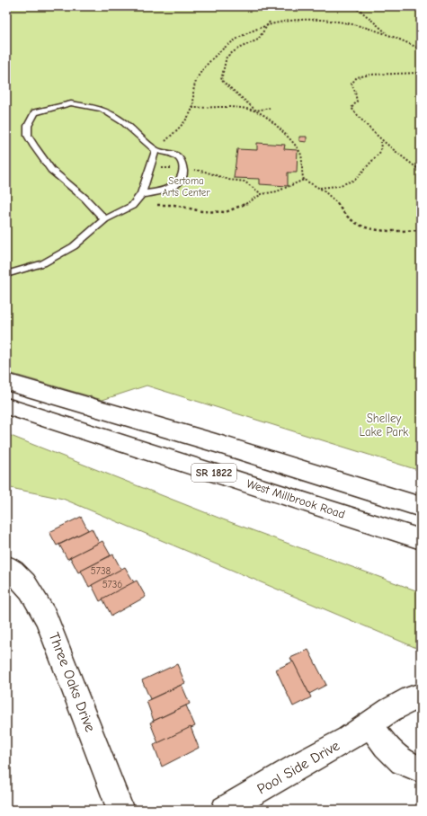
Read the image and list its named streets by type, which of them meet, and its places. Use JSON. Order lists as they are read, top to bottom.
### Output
{
  "streets": {
    "main road": [
      "SR 1822",
      "West Millbrook Road",
      "Three Oaks Drive",
      "Pool Side Drive"
    ]
  },
  "parks": ["Sertoma Arts Center", "Shelley Lake Park"],
  "house_numbers": ["5738", "5736"]
}
